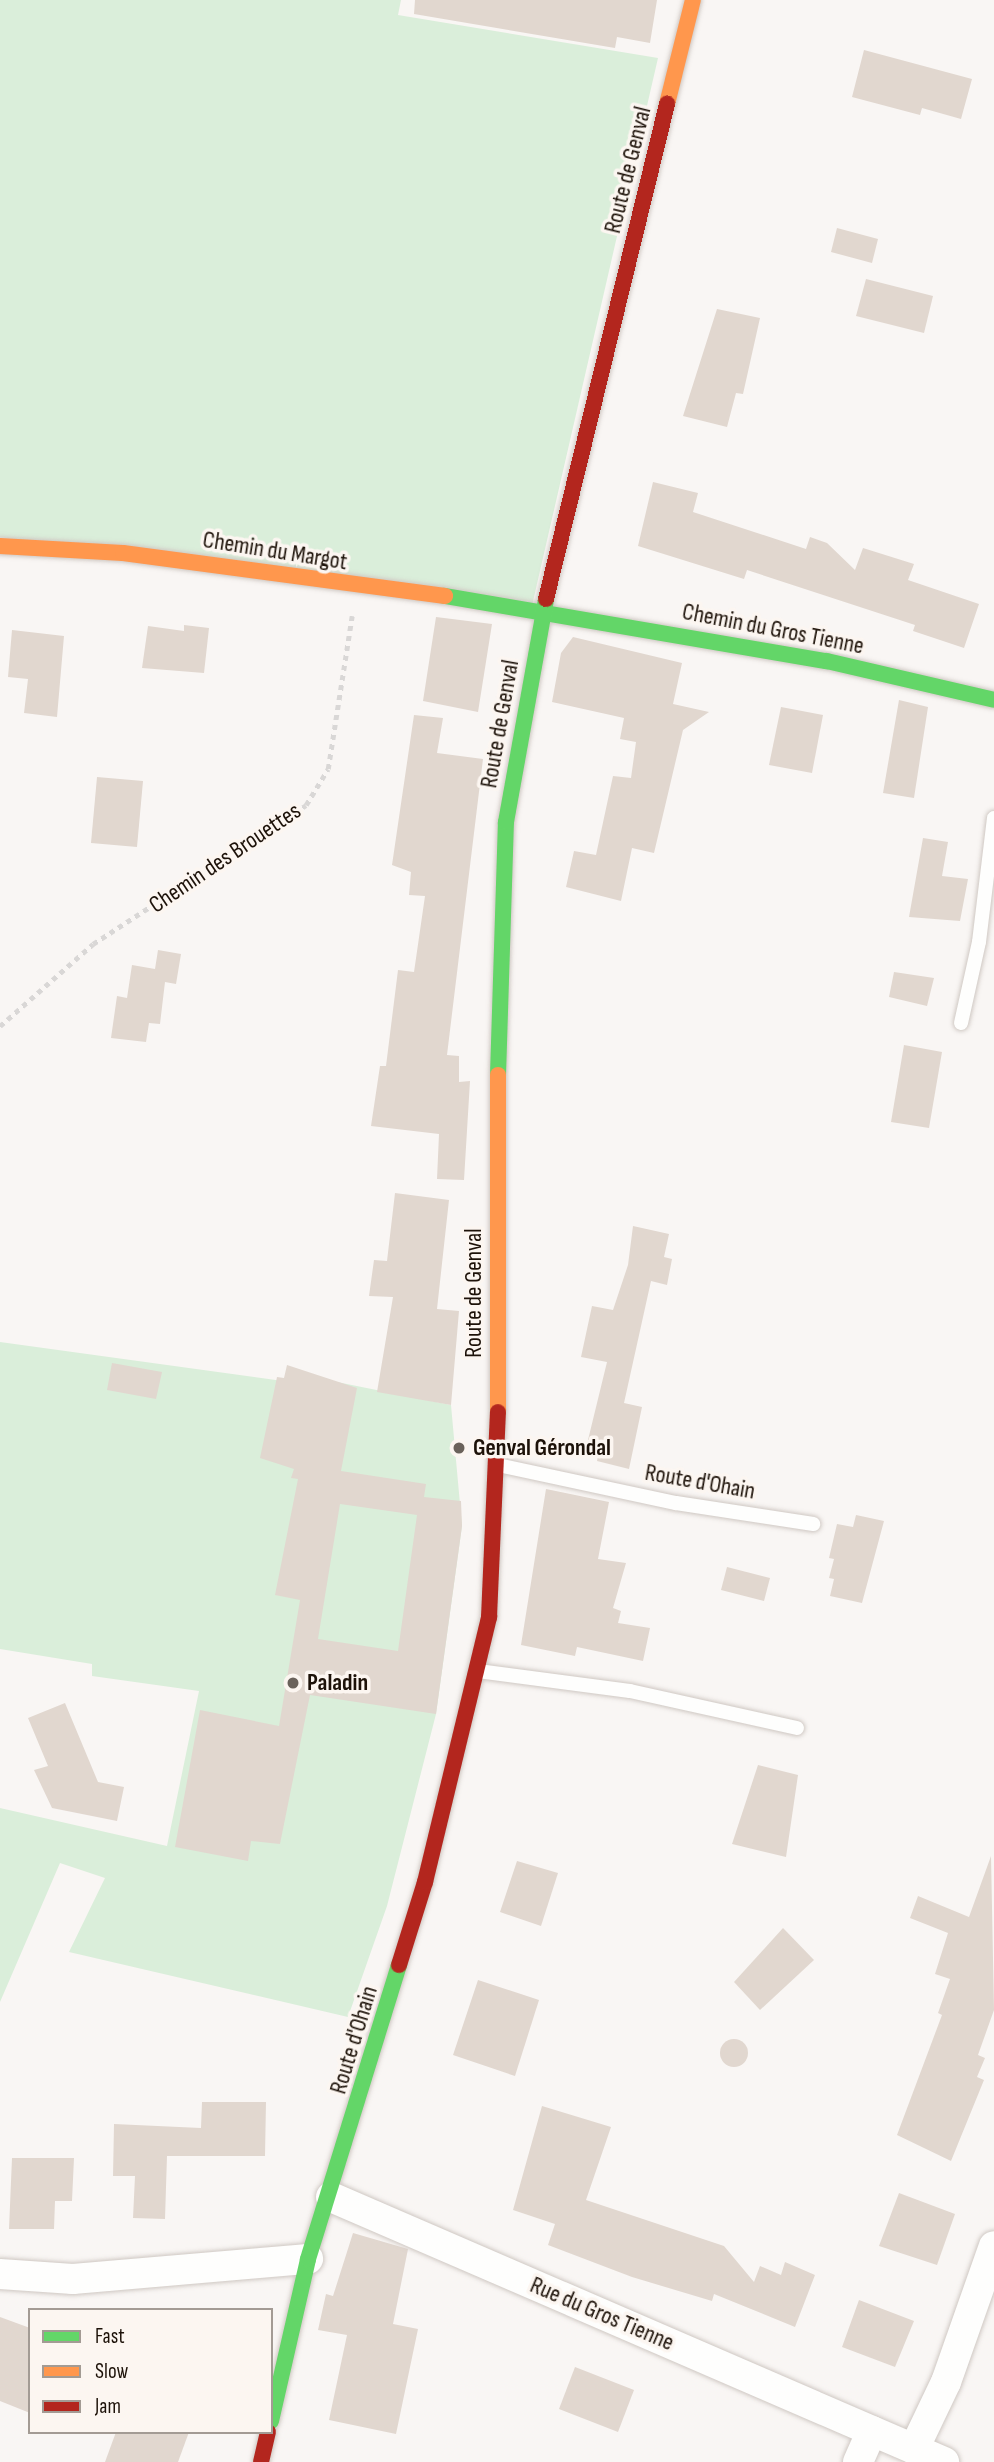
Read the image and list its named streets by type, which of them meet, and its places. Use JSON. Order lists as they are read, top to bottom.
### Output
{
  "streets": {
    "main road": [
      "Route de Genval",
      "Chemin du Margot",
      "Chemin du Gros Tienne",
      "Route d'Ohain"
    ],
    "street": ["Rue du Gros Tienne"],
    "path": ["Chemin des Brouettes"]
  },
  "crossings": [
    ["Route de Genval", "Chemin du Margot"],
    ["Route de Genval", "Chemin du Gros Tienne"],
    ["Route de Genval", "Route d'Ohain"],
    ["Chemin du Margot", "Chemin du Gros Tienne"],
    ["Chemin du Margot", "Chemin des Brouettes"],
    ["Route d'Ohain", "Rue du Gros Tienne"]
  ],
  "places": ["Genval Gérondal", "Paladin"],
  "legend": ["Fast", "Slow", "Jam"]
}
